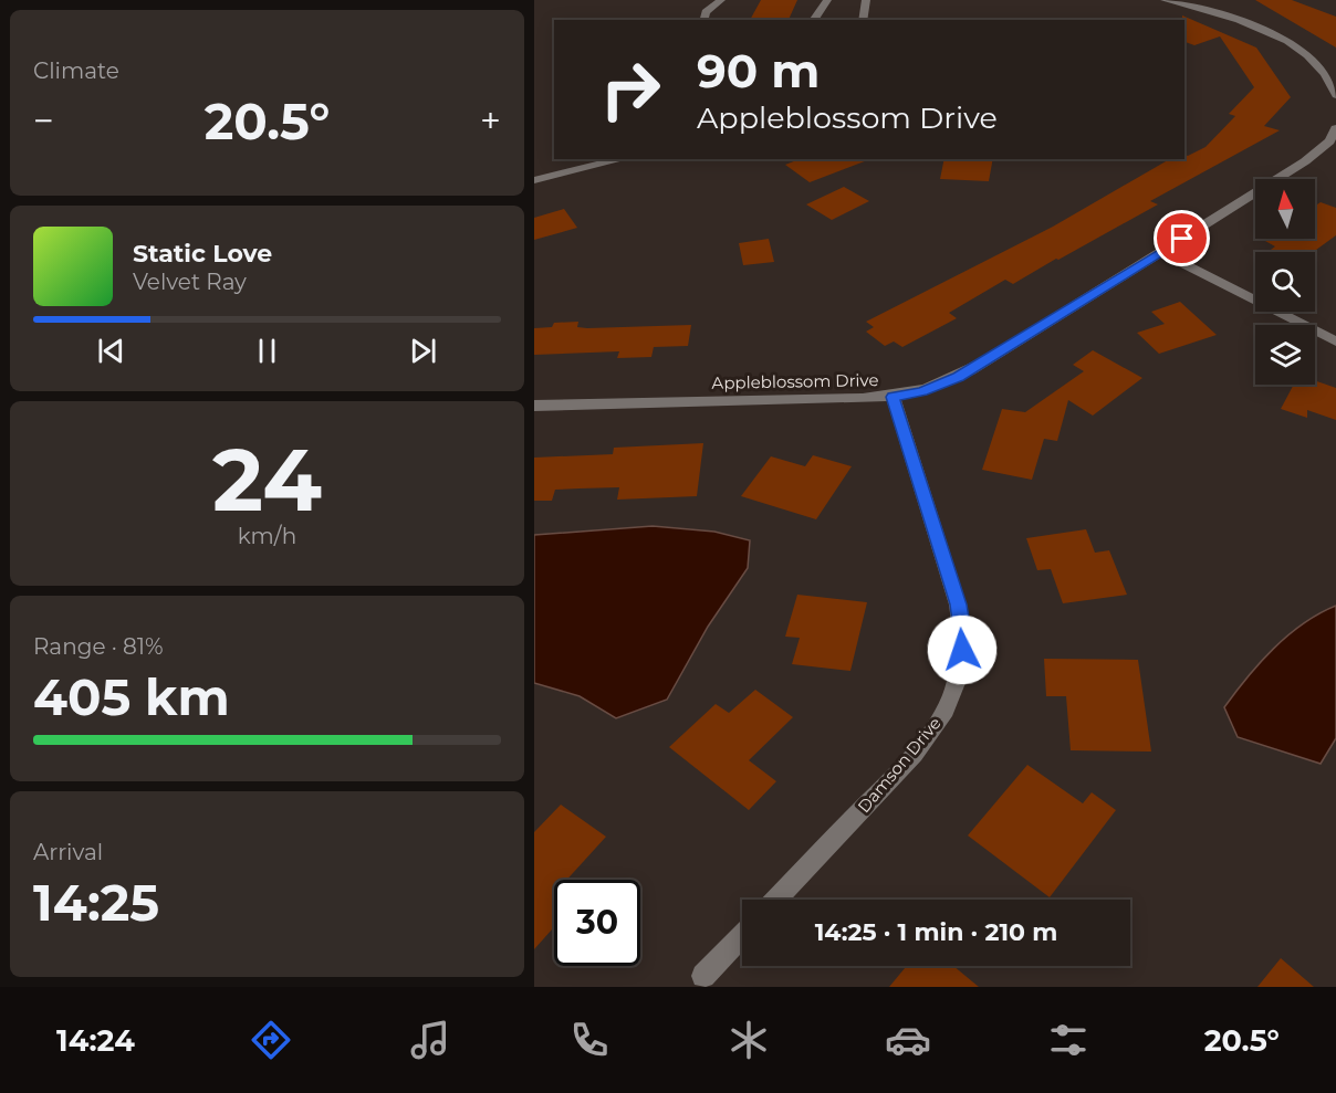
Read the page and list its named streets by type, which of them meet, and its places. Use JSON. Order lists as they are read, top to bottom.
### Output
{
  "streets": {
    "street": ["Appleblossom Drive", "Damson Drive"]
  },
  "crossings": [
    ["Appleblossom Drive", "Damson Drive"]
  ],
  "north": "top",
  "page": {
    "tile": [
      "Climate",
      ["24", "km/h"],
      ["Range · 81%", "405 km"],
      ["Arrival", "14:25"]
    ],
    "turn": ["90 m", "Appleblossom Drive"],
    "heat": ["−", "20.5°", "+"],
    "song": ["Static Love", "Velvet Ray"],
    "limit": "30",
    "trip": "14:25 · 1 min · 210 m",
    "tabs": ["14:24", "20.5°"]
  }
}
